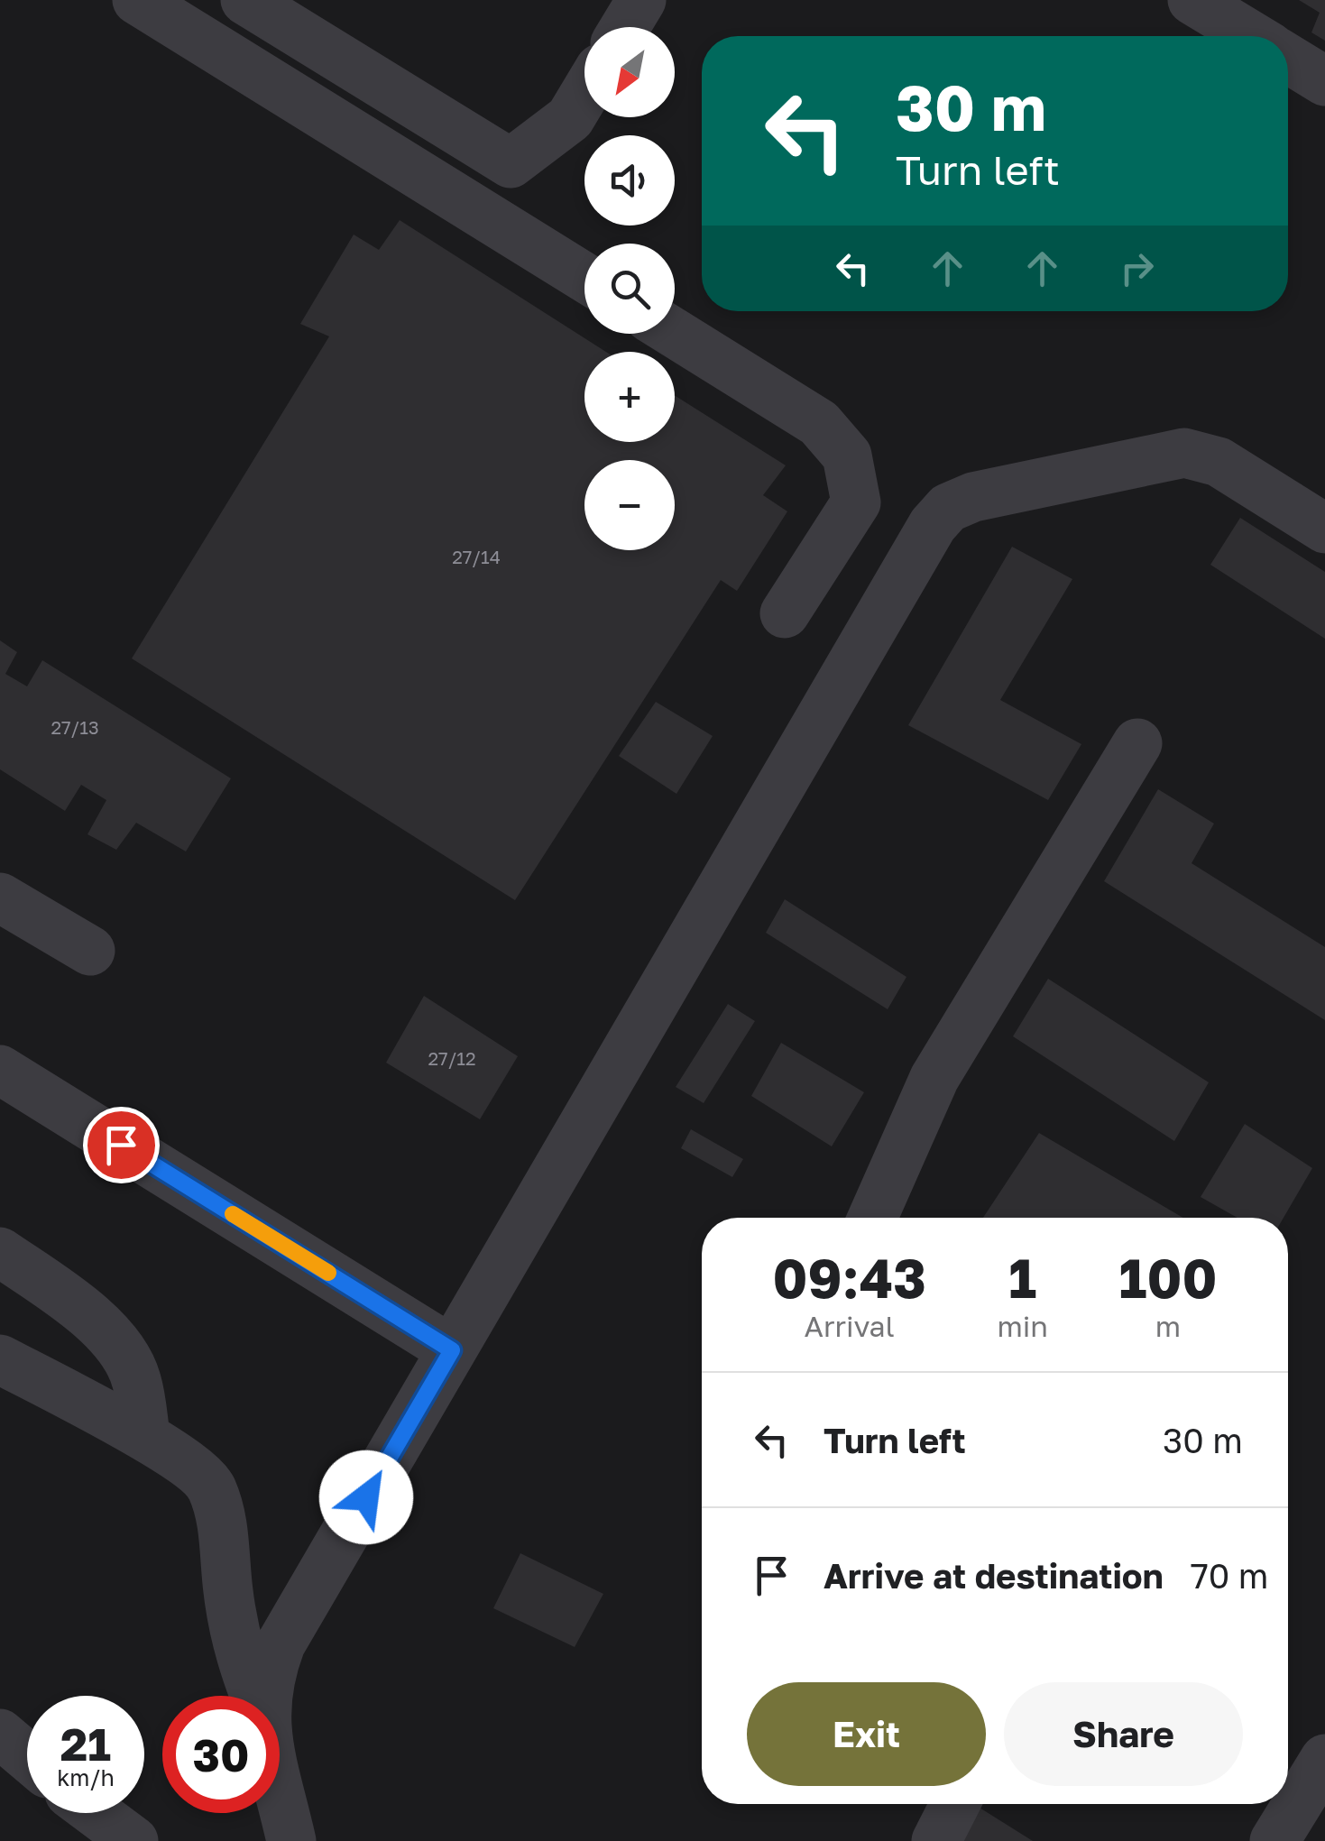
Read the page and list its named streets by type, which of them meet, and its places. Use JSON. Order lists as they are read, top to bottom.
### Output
{
  "house_numbers": ["27/14", "27/13", "27/12"],
  "north": "bottom left",
  "page": {
    "map_buttons": ["+", "−"],
    "turn": ["30 m", "Turn left"],
    "eta": [
      "09:43",
      "Arrival",
      "1",
      "min",
      "100",
      "m"
    ],
    "list": [
      {
        "name": "Turn left",
        "value": "30 m"
      },
      {
        "name": "Arrive at destination",
        "value": "70 m"
      }
    ],
    "buttons": ["Exit", "Share"],
    "speed": "21 km/h",
    "limit": "30"
  }
}
